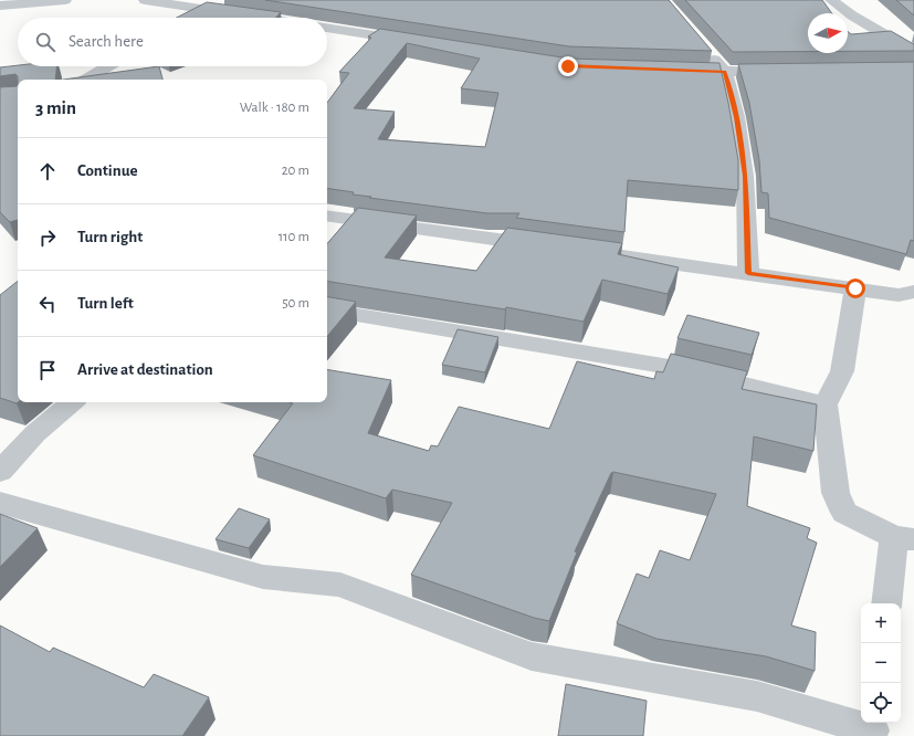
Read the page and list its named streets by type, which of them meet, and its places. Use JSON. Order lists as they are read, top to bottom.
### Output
{
  "north": "right",
  "page": {
    "search": "Search here",
    "heading": ["3 min", "Walk · 180 m"],
    "list": [
      ["Continue", "20 m"],
      ["Turn right", "110 m"],
      ["Turn left", "50 m"],
      "Arrive at destination"
    ],
    "map_buttons": ["+", "−"]
  }
}
